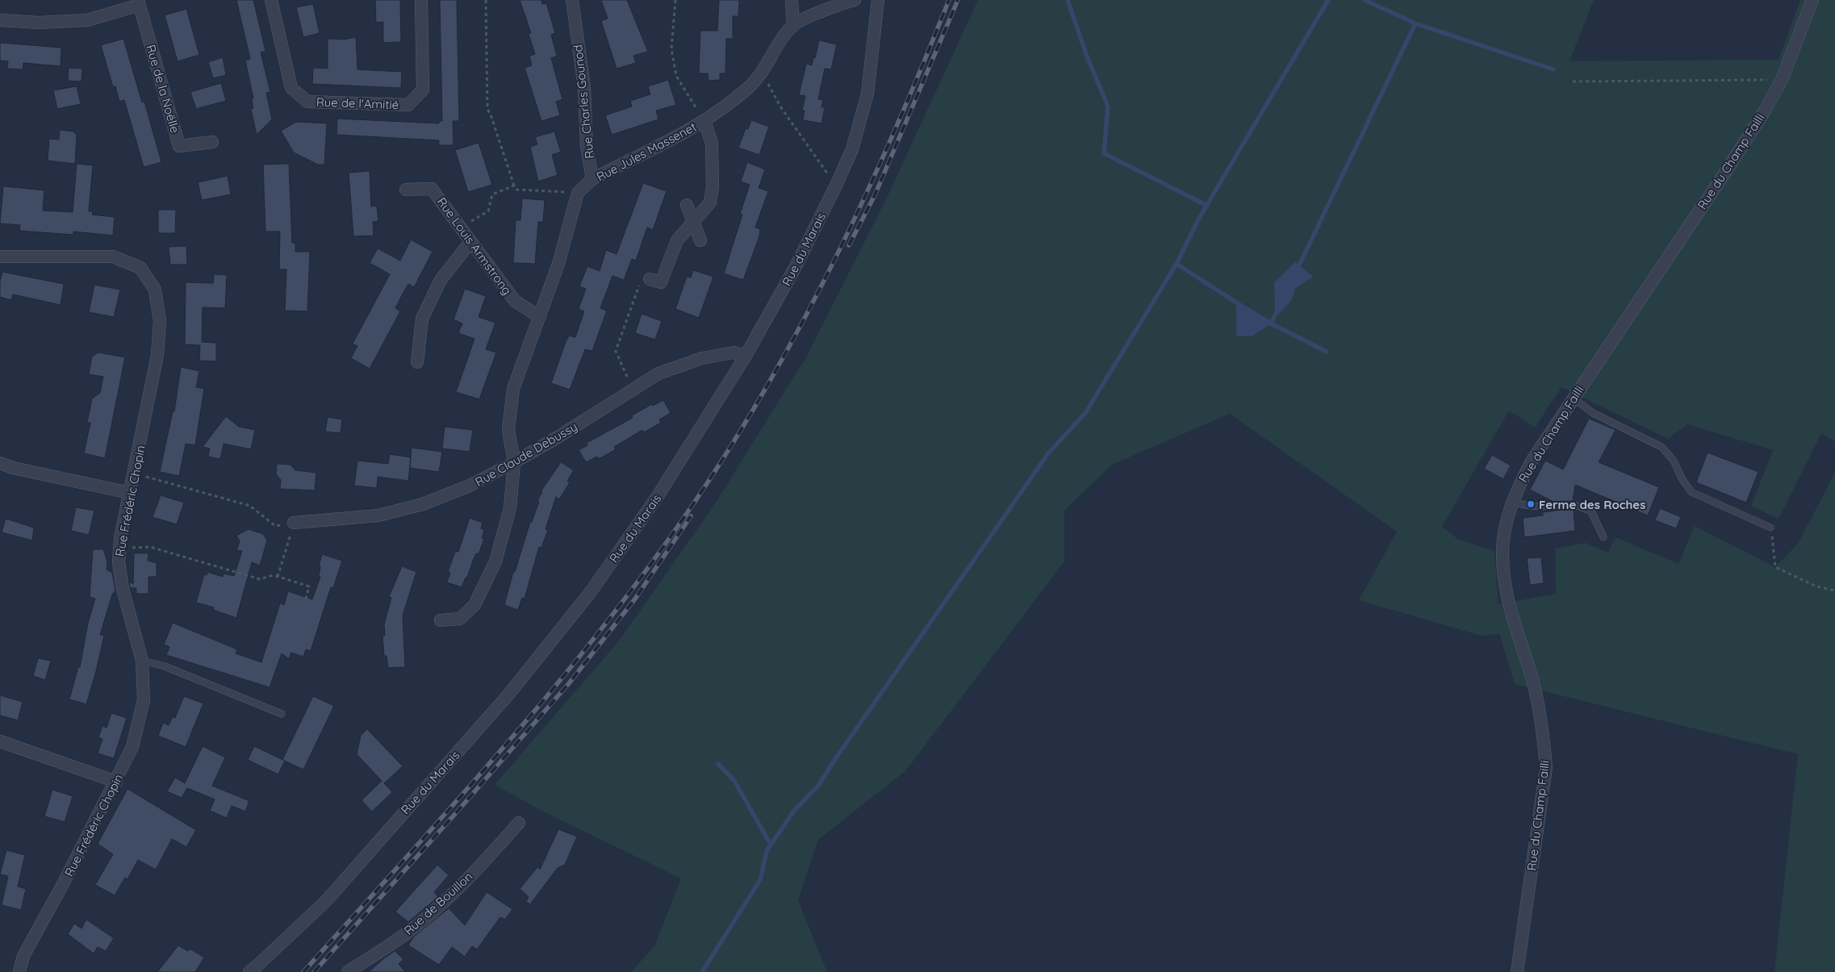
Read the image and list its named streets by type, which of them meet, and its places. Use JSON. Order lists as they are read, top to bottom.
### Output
{
  "streets": {
    "street": [
      "Rue de la Noëlle",
      "Rue Charles Gounod",
      "Rue de l'Amitié",
      "Rue Jules Massenet",
      "Rue du Champ Failli",
      "Rue Louis Armstrong",
      "Rue du Marais",
      "Rue Claude Debussy",
      "Rue Frédéric Chopin",
      "Rue de Bouillon"
    ]
  },
  "crossings": [
    ["Rue Charles Gounod", "Rue Jules Massenet"],
    ["Rue du Marais", "Rue Claude Debussy"]
  ],
  "places": ["Ferme des Roches"]
}
